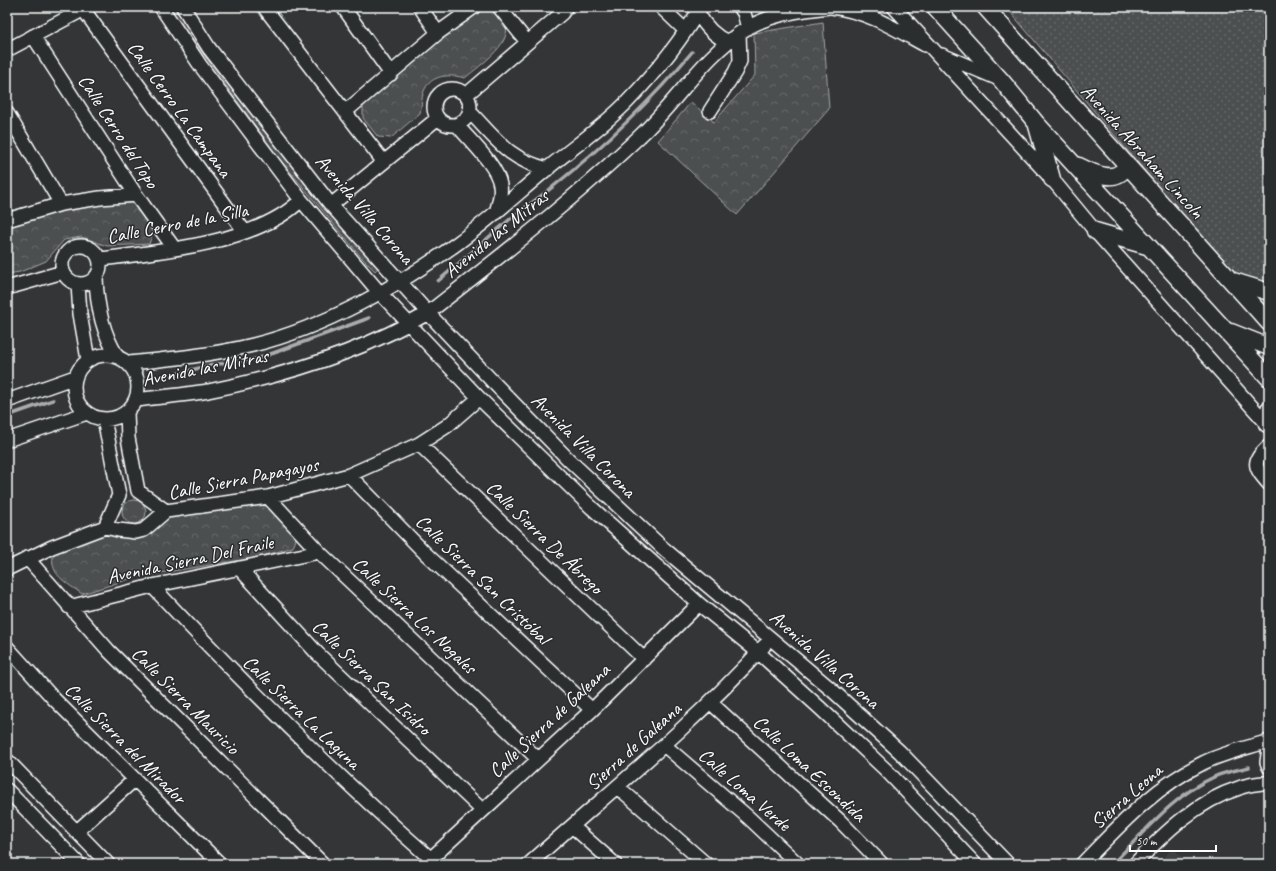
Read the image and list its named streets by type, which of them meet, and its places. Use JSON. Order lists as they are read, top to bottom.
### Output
{
  "streets": {
    "main road": ["Avenida Abraham Lincoln"],
    "street": [
      "Calle Cerro La Campana",
      "Calle Cerro del Topo",
      "Avenida Villa Corona",
      "Calle Cerro de la Silla",
      "Avenida las Mitras",
      "Calle Sierra Papagayos",
      "Calle Sierra De Ábrego",
      "Avenida Sierra Del Fraile",
      "Calle Sierra San Cristóbal",
      "Calle Sierra Los Nogales",
      "Calle Sierra San Isidro",
      "Calle Sierra Mauricio",
      "Calle Sierra La Laguna",
      "Calle Sierra de Galeana",
      "Calle Sierra del Mirador",
      "Sierra de Galeana",
      "Calle Loma Escondida",
      "Calle Loma Verde",
      "Sierra Leona"
    ]
  },
  "crossings": [
    ["Calle Cerro La Campana", "Calle Cerro de la Silla"],
    ["Calle Cerro del Topo", "Calle Cerro de la Silla"],
    ["Avenida Villa Corona", "Calle Cerro de la Silla"],
    ["Avenida Villa Corona", "Avenida las Mitras"],
    ["Avenida Villa Corona", "Calle Sierra Papagayos"],
    ["Avenida Villa Corona", "Calle Sierra de Galeana"],
    ["Avenida Villa Corona", "Sierra de Galeana"],
    ["Calle Sierra Papagayos", "Calle Sierra De Ábrego"],
    ["Calle Sierra Papagayos", "Calle Sierra San Cristóbal"],
    ["Calle Sierra Papagayos", "Calle Sierra Los Nogales"],
    ["Calle Sierra De Ábrego", "Calle Sierra de Galeana"],
    ["Avenida Sierra Del Fraile", "Calle Sierra Los Nogales"],
    ["Avenida Sierra Del Fraile", "Calle Sierra San Isidro"],
    ["Avenida Sierra Del Fraile", "Calle Sierra Mauricio"],
    ["Avenida Sierra Del Fraile", "Calle Sierra La Laguna"],
    ["Calle Sierra San Cristóbal", "Calle Sierra de Galeana"],
    ["Calle Sierra Los Nogales", "Calle Sierra de Galeana"],
    ["Calle Sierra San Isidro", "Calle Sierra de Galeana"],
    ["Calle Sierra La Laguna", "Calle Sierra de Galeana"],
    ["Sierra de Galeana", "Calle Loma Escondida"],
    ["Sierra de Galeana", "Calle Loma Verde"]
  ],
  "scale_bar": "50 m"
}
